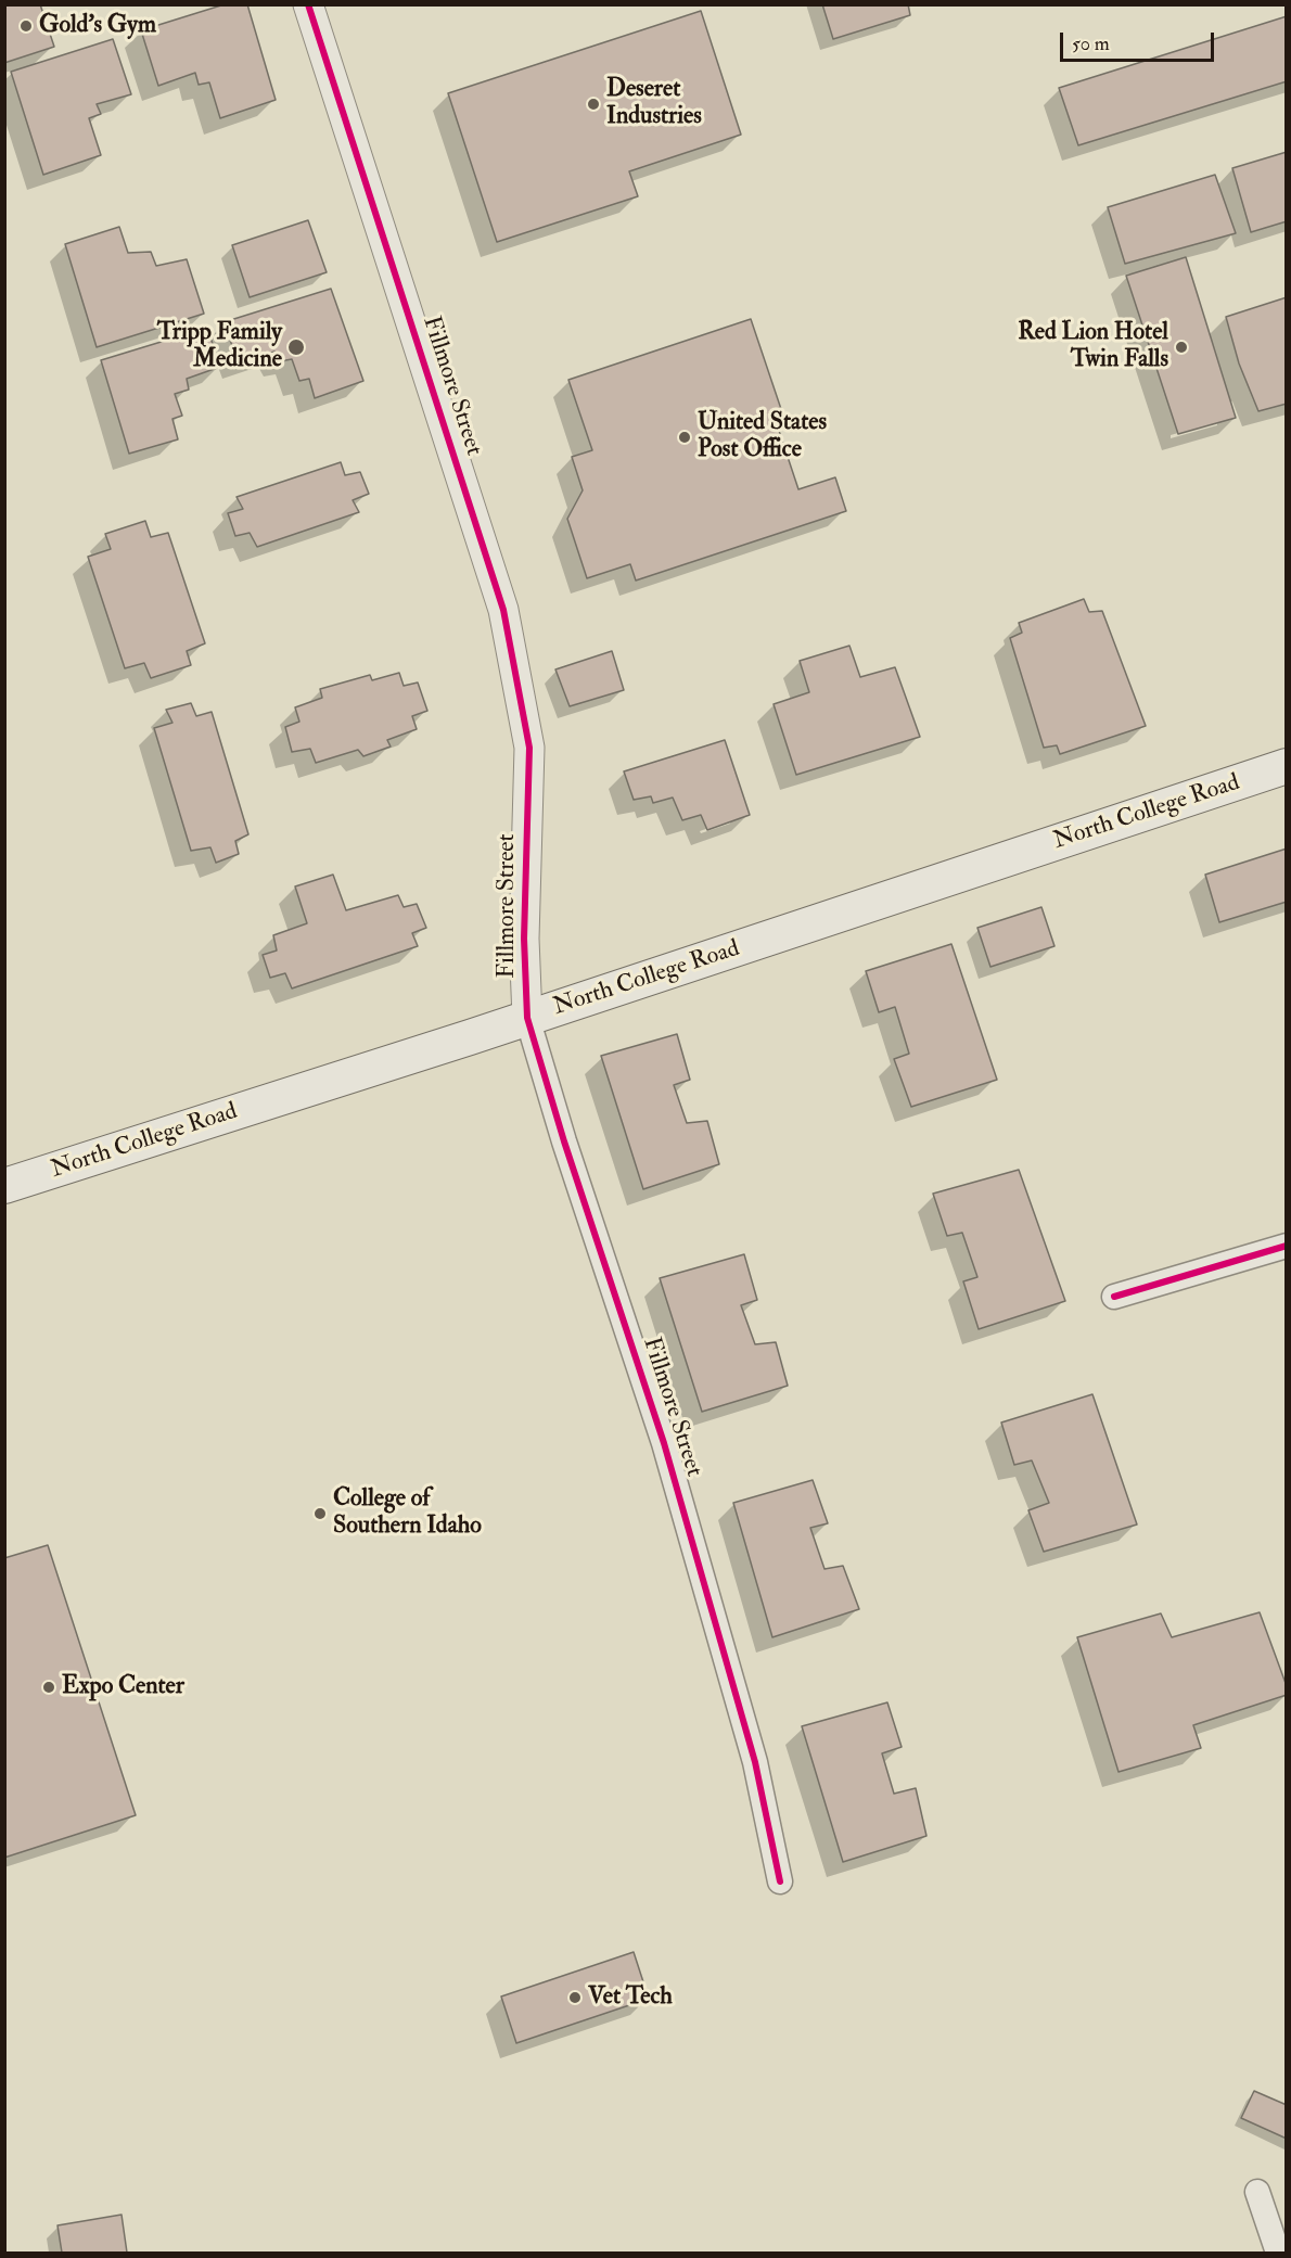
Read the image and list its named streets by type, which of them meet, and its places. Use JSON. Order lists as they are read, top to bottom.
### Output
{
  "streets": {
    "main road": ["North College Road"],
    "street": ["Fillmore Street"]
  },
  "crossings": [
    ["Fillmore Street", "North College Road"]
  ],
  "places": [
    "Gold's Gym",
    "Deseret Industries",
    "Tripp Family Medicine",
    "Red Lion Hotel Twin Falls",
    "United States Post Office",
    "College of Southern Idaho",
    "Expo Center",
    "Vet Tech"
  ],
  "scale_bar": "50 m"
}
